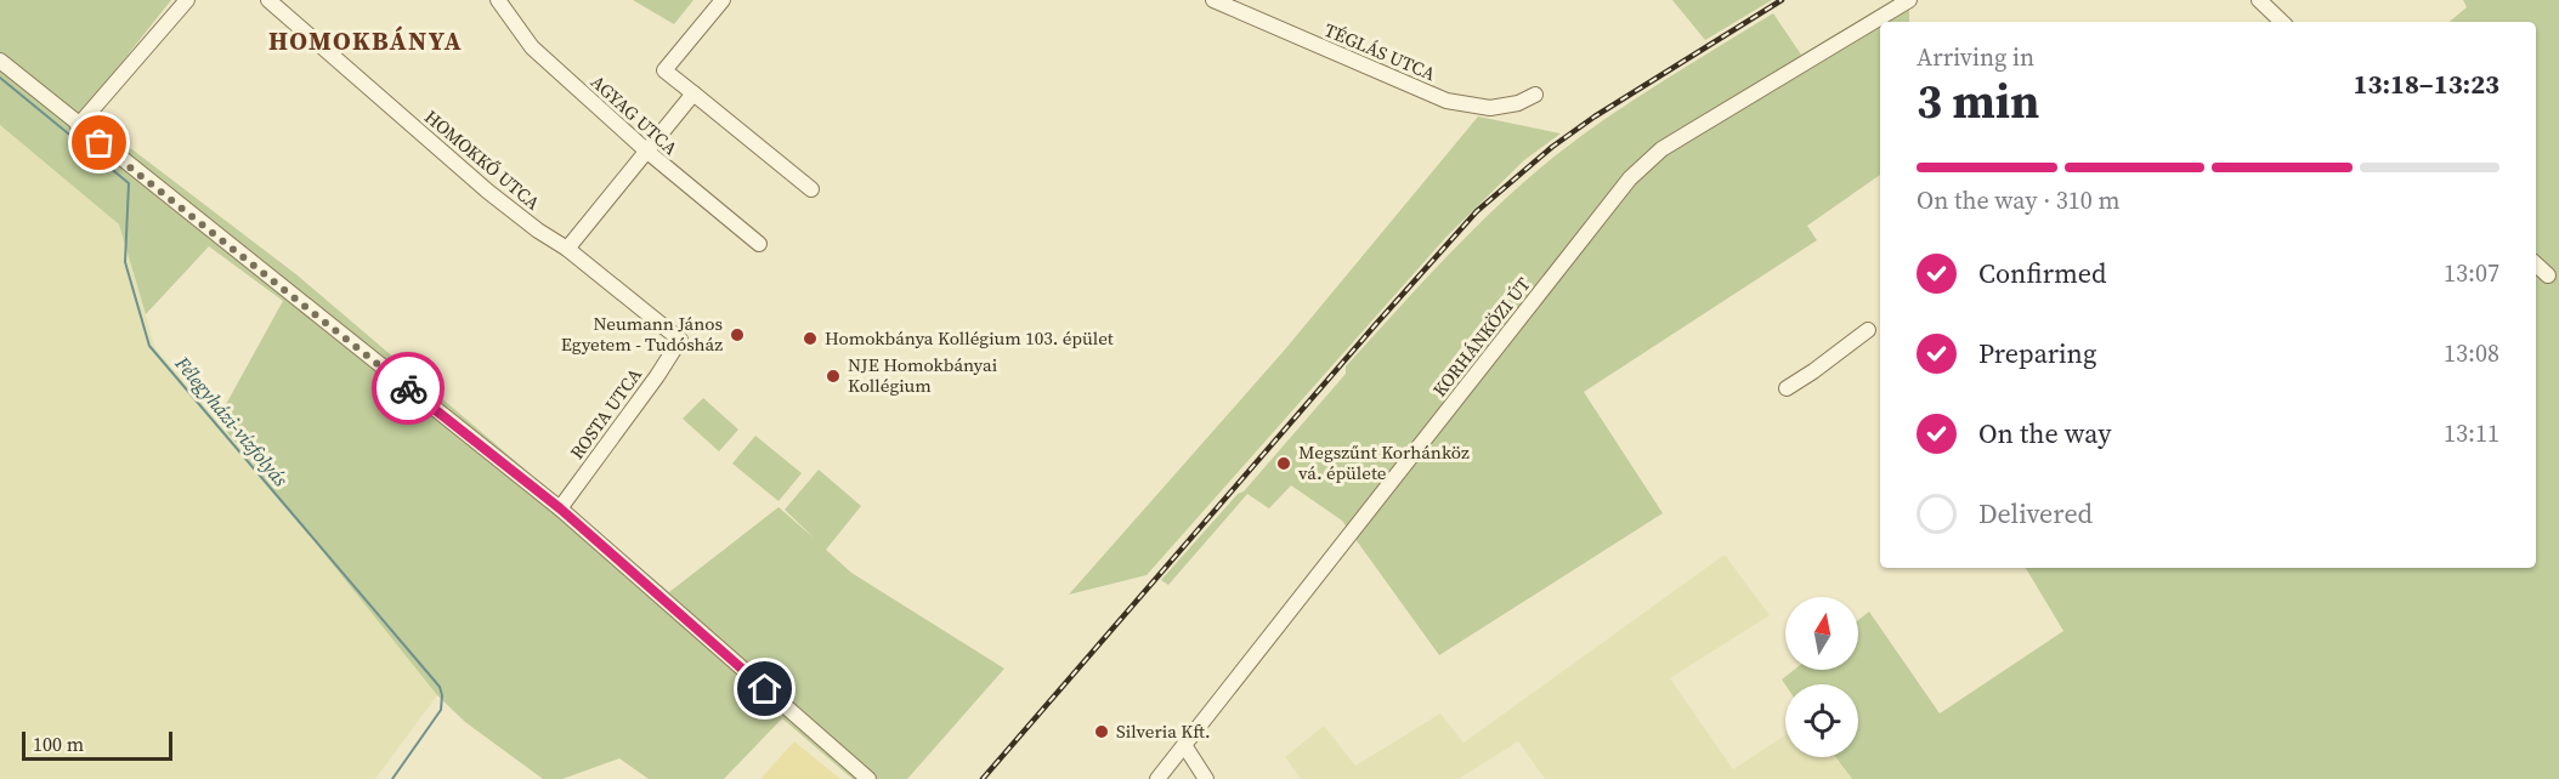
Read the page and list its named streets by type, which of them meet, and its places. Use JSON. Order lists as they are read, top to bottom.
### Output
{
  "streets": {
    "street": [
      "TÉGLÁS UTCA",
      "AGYAG UTCA",
      "HOMOKKŐ UTCA",
      "KORHÁNKÖZI ÚT",
      "ROSTA UTCA"
    ]
  },
  "crossings": [
    ["HOMOKKŐ UTCA", "ROSTA UTCA"]
  ],
  "districts": ["HOMOKBÁNYA"],
  "water": ["Félegyházi-vízfolyás"],
  "places": [
    "Neumann János Egyetem - Tudósház",
    "Homokbánya Kollégium 103. épület",
    "NJE Homokbányai Kollégium",
    "Megszűnt Korhánköz vá. épülete",
    "Silveria Kft."
  ],
  "scale_bar": "100 m",
  "north": "top",
  "page": {
    "heading": ["3 min", "Arriving in", "13:18–13:23"],
    "bar": "On the way · 310 m",
    "list": [
      ["Confirmed", "13:07"],
      ["Preparing", "13:08"],
      ["On the way", "13:11"],
      "Delivered"
    ],
    "scale": "100 m"
  }
}
